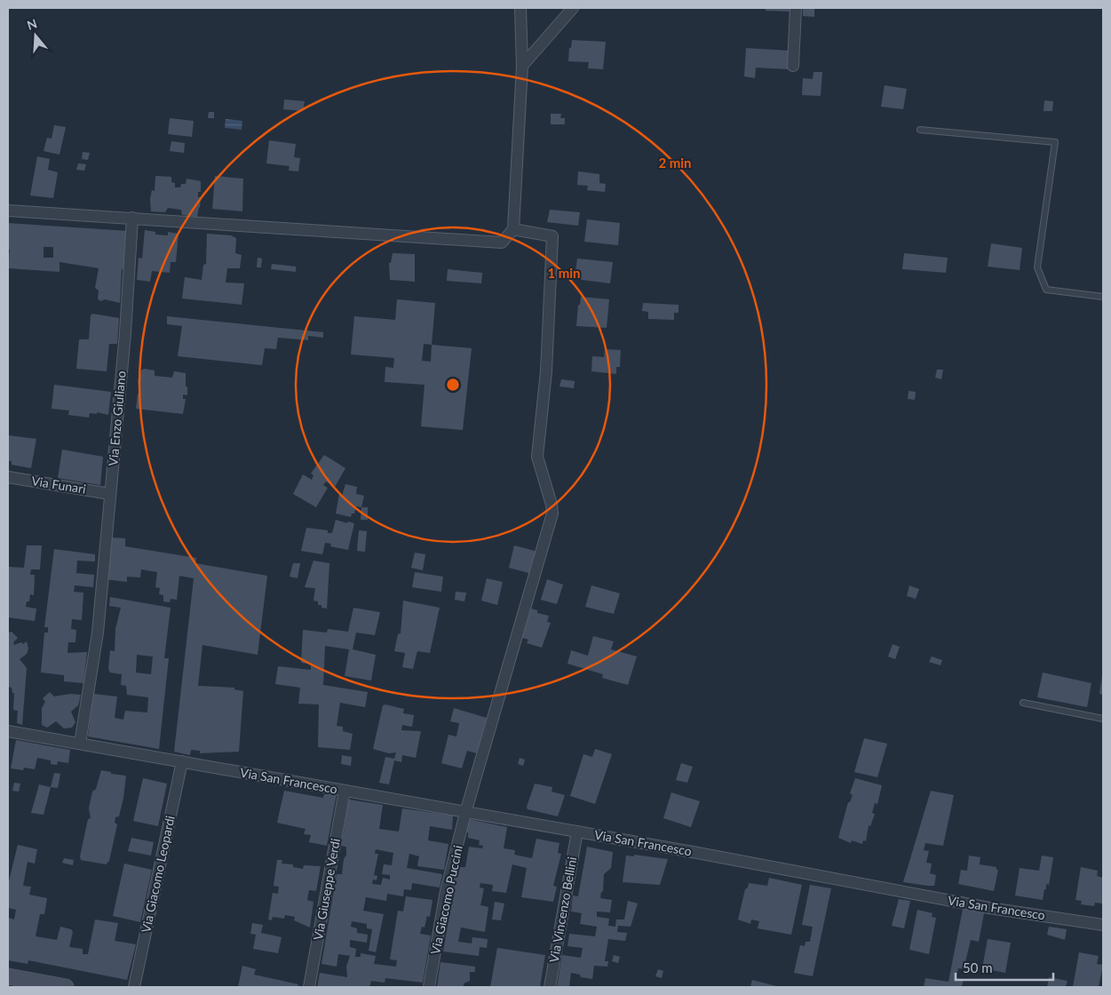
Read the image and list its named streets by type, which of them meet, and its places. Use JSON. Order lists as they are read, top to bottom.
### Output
{
  "streets": {
    "street": [
      "Via Enzo Giuliano",
      "Via Funari",
      "Via San Francesco",
      "Via Giacomo Leopardi",
      "Via Giuseppe Verdi",
      "Via Giacomo Puccini",
      "Via Vincenzo Bellini"
    ]
  },
  "crossings": [
    ["Via Enzo Giuliano", "Via Funari"],
    ["Via Enzo Giuliano", "Via San Francesco"],
    ["Via San Francesco", "Via Giacomo Leopardi"],
    ["Via San Francesco", "Via Giuseppe Verdi"],
    ["Via San Francesco", "Via Giacomo Puccini"],
    ["Via San Francesco", "Via Vincenzo Bellini"]
  ],
  "scale_bar": "50 m",
  "north": "top",
  "rings": ["2 min", "1 min"]
}
